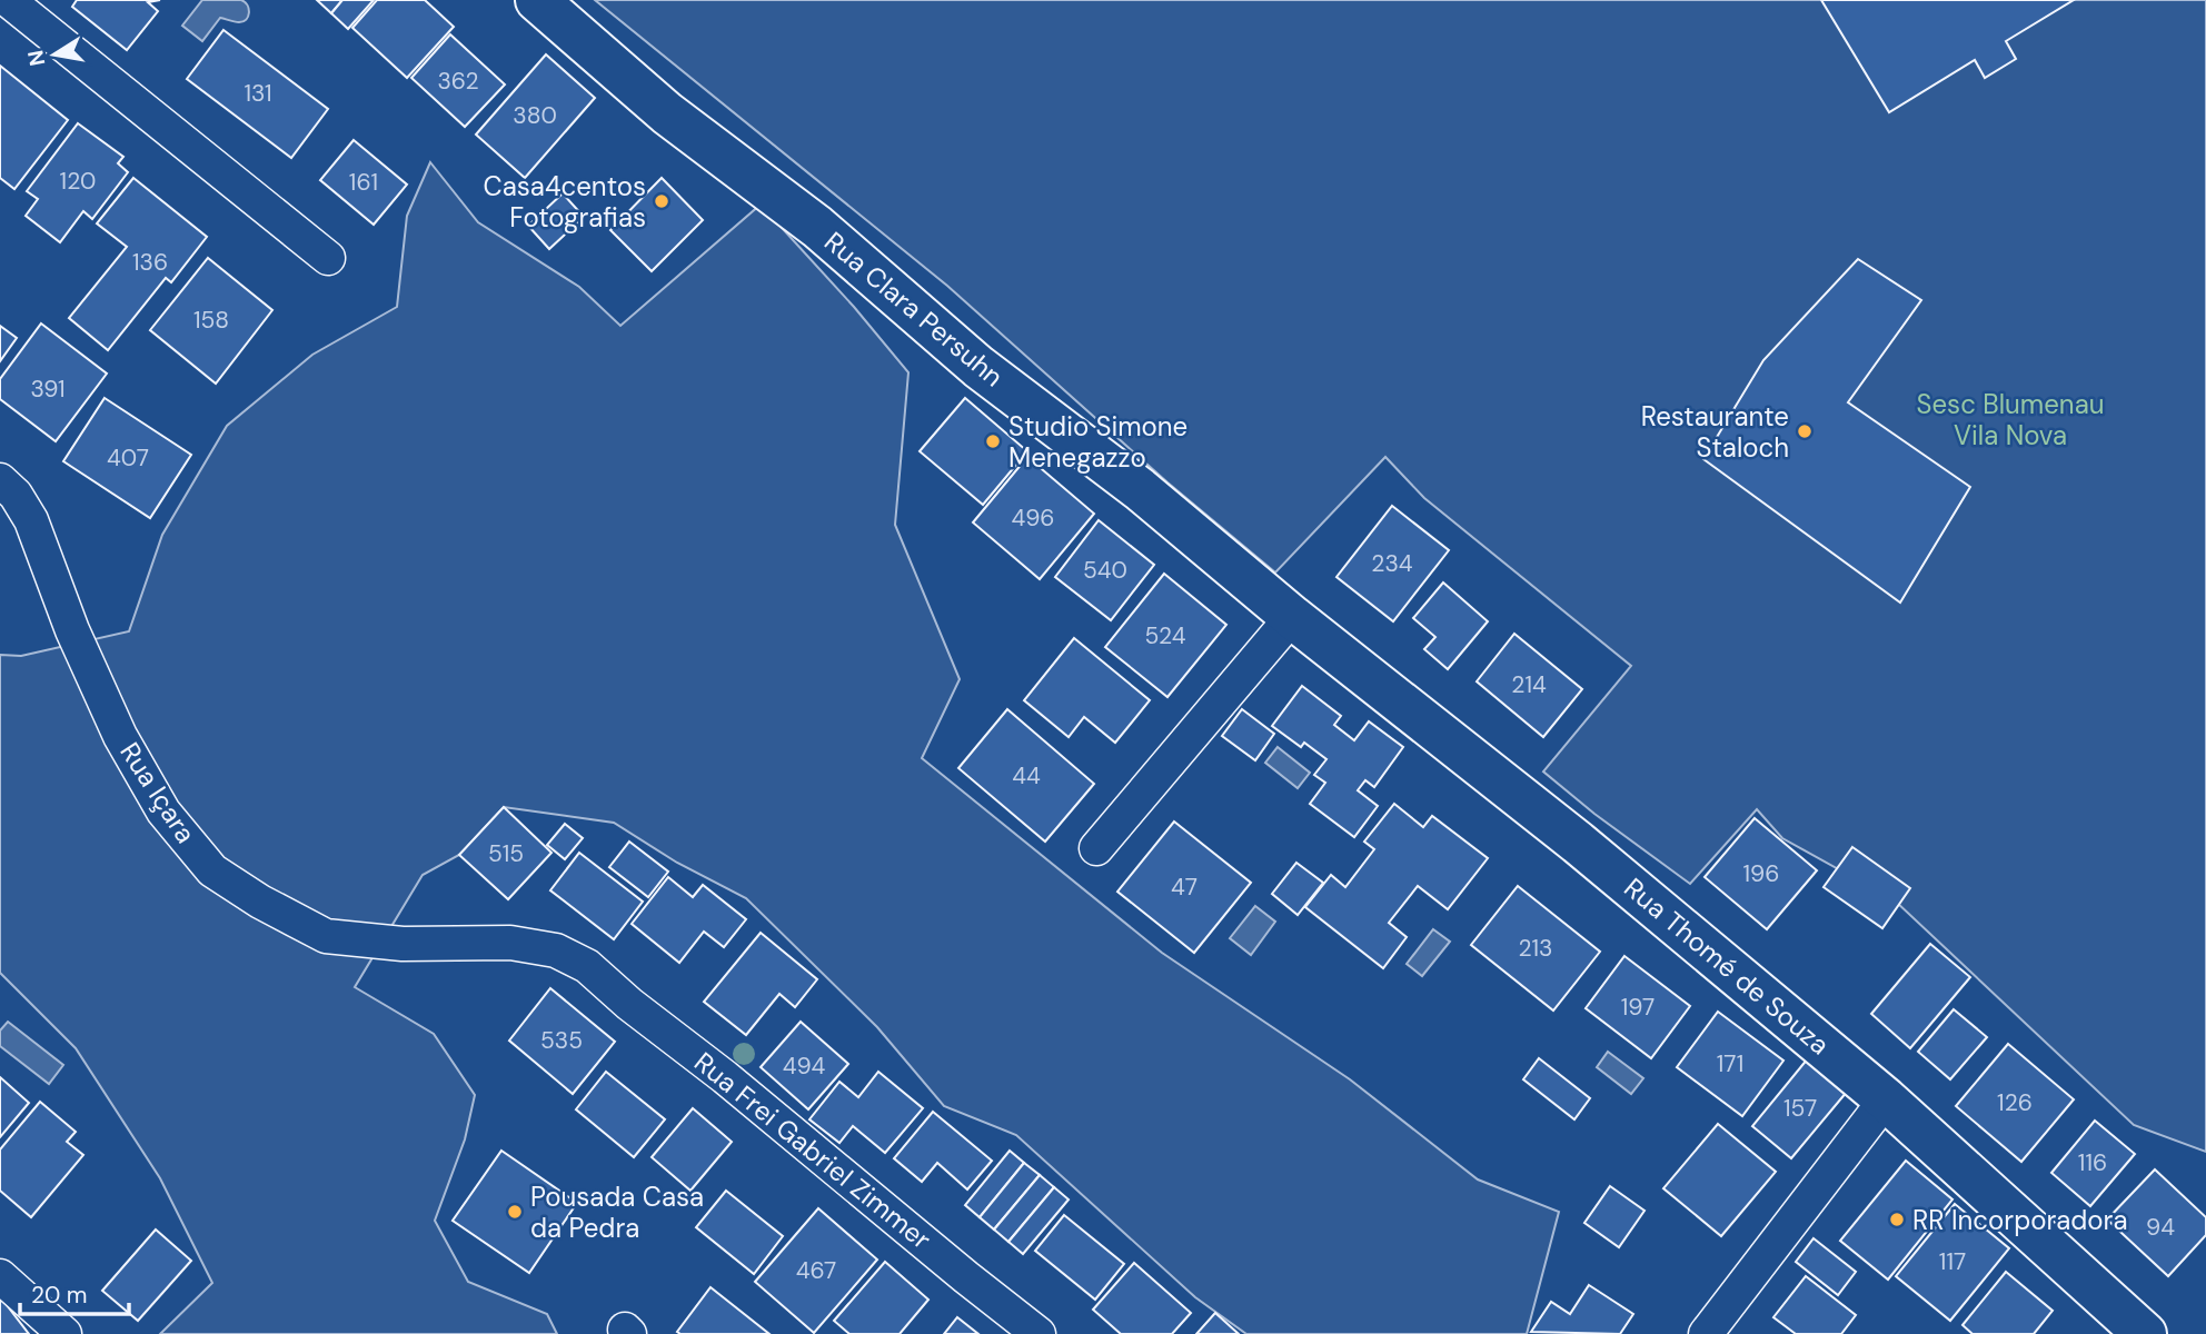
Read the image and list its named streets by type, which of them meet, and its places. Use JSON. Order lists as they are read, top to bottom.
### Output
{
  "streets": {
    "street": [
      "Rua Clara Persuhn",
      "Rua Içara",
      "Rua Thomé de Souza",
      "Rua Frei Gabriel Zimmer"
    ]
  },
  "crossings": [
    ["Rua Clara Persuhn", "Rua Thomé de Souza"],
    ["Rua Içara", "Rua Frei Gabriel Zimmer"]
  ],
  "parks": ["Sesc Blumenau Vila Nova"],
  "places": [
    "Casa4centos Fotografias",
    "Restaurante Staloch",
    "Studio Simone Menegazzo",
    "Pousada Casa da Pedra",
    "RR Incorporadora"
  ],
  "house_numbers": [
    "362",
    "131",
    "380",
    "120",
    "161",
    "136",
    "158",
    "391",
    "407",
    "496",
    "234",
    "540",
    "524",
    "214",
    "44",
    "515",
    "196",
    "47",
    "213",
    "197",
    "535",
    "171",
    "494",
    "126",
    "157",
    "116",
    "94",
    "117",
    "467"
  ],
  "scale_bar": "20 m",
  "north": "left"
}
